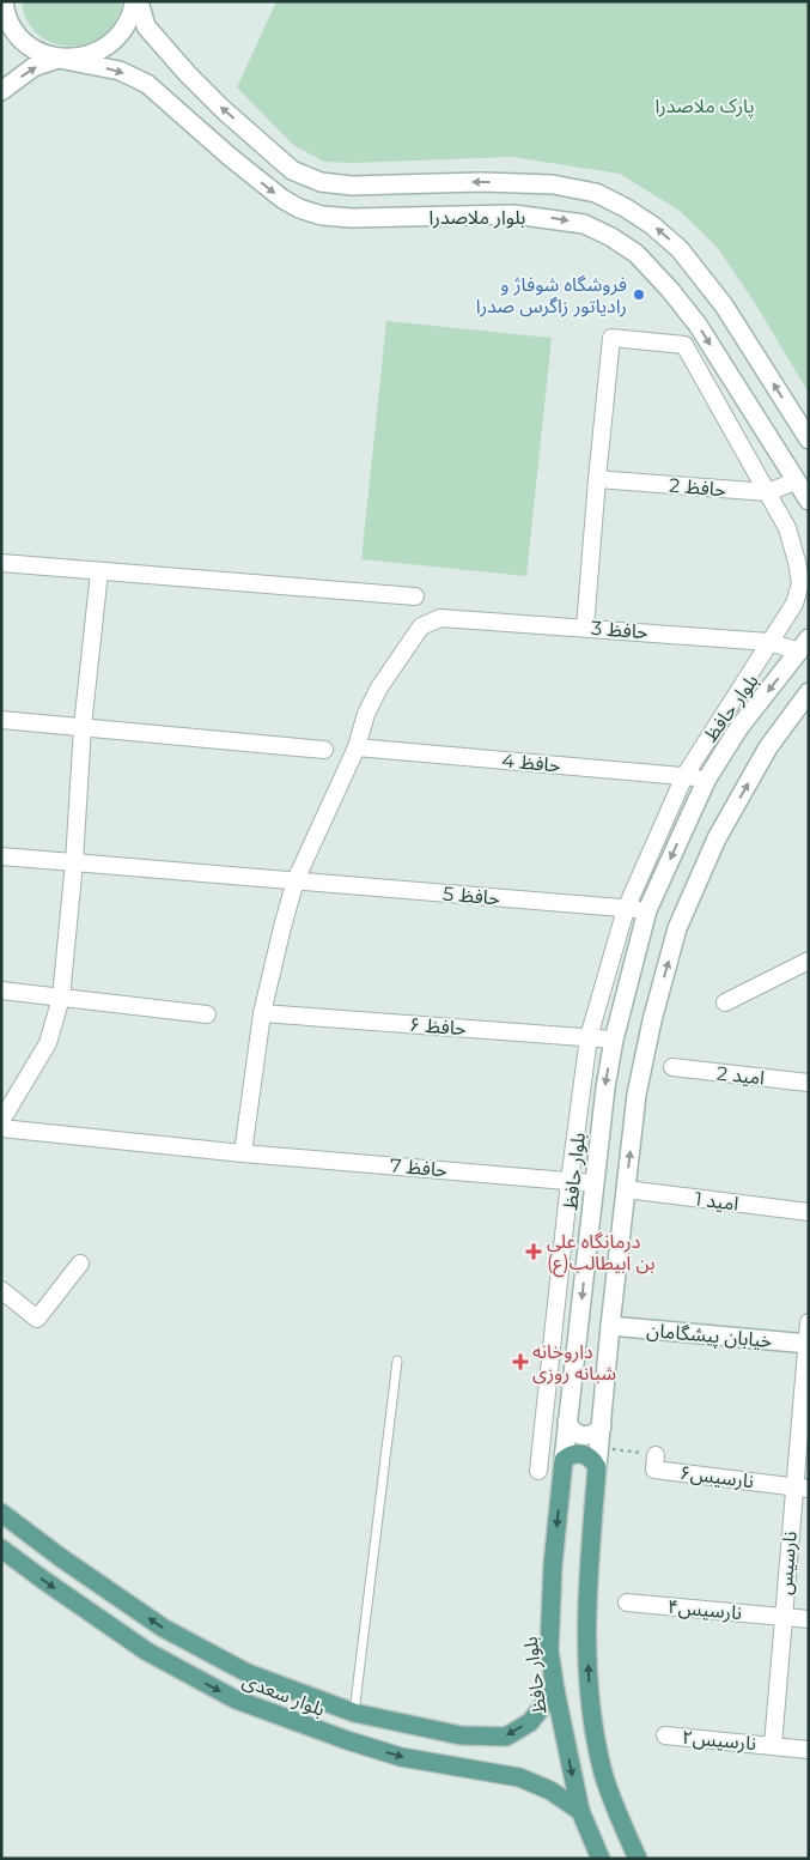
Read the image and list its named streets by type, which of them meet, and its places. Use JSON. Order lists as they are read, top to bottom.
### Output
{
  "streets": {
    "main road": [
      "بلوار ملاصدرا",
      "بلوار حافظ",
      "خیابان پیشگامان",
      "بلوار سعدی"
    ],
    "street": [
      "حافظ 2",
      "حافظ 3",
      "حافظ 4",
      "حافظ 5",
      "حافظ ۶",
      "امید 2",
      "حافظ 7",
      "امید 1",
      "نارسیس۶",
      "نارسیس",
      "نارسیس۴",
      "نارسیس۲"
    ]
  },
  "crossings": [
    ["بلوار ملاصدرا", "حافظ 2"],
    ["حافظ 3", "بلوار حافظ"],
    ["حافظ 3", "حافظ 4"],
    ["بلوار حافظ", "حافظ 4"],
    ["بلوار حافظ", "حافظ 5"],
    ["بلوار حافظ", "حافظ ۶"],
    ["بلوار حافظ", "حافظ 7"],
    ["بلوار حافظ", "بلوار سعدی"],
    ["خیابان پیشگامان", "نارسیس"],
    ["نارسیس۶", "نارسیس"],
    ["نارسیس", "نارسیس۴"],
    ["نارسیس", "نارسیس۲"]
  ],
  "parks": ["پارک ملاصدرا"],
  "places": {
    "other": ["فروشگاه شوفاژ و رادیاتور زاگرس صدرا"],
    "health": ["درمانگاه علی بن ابیطالب(ع)", "داروخانه شبانه روزی"]
  }
}
